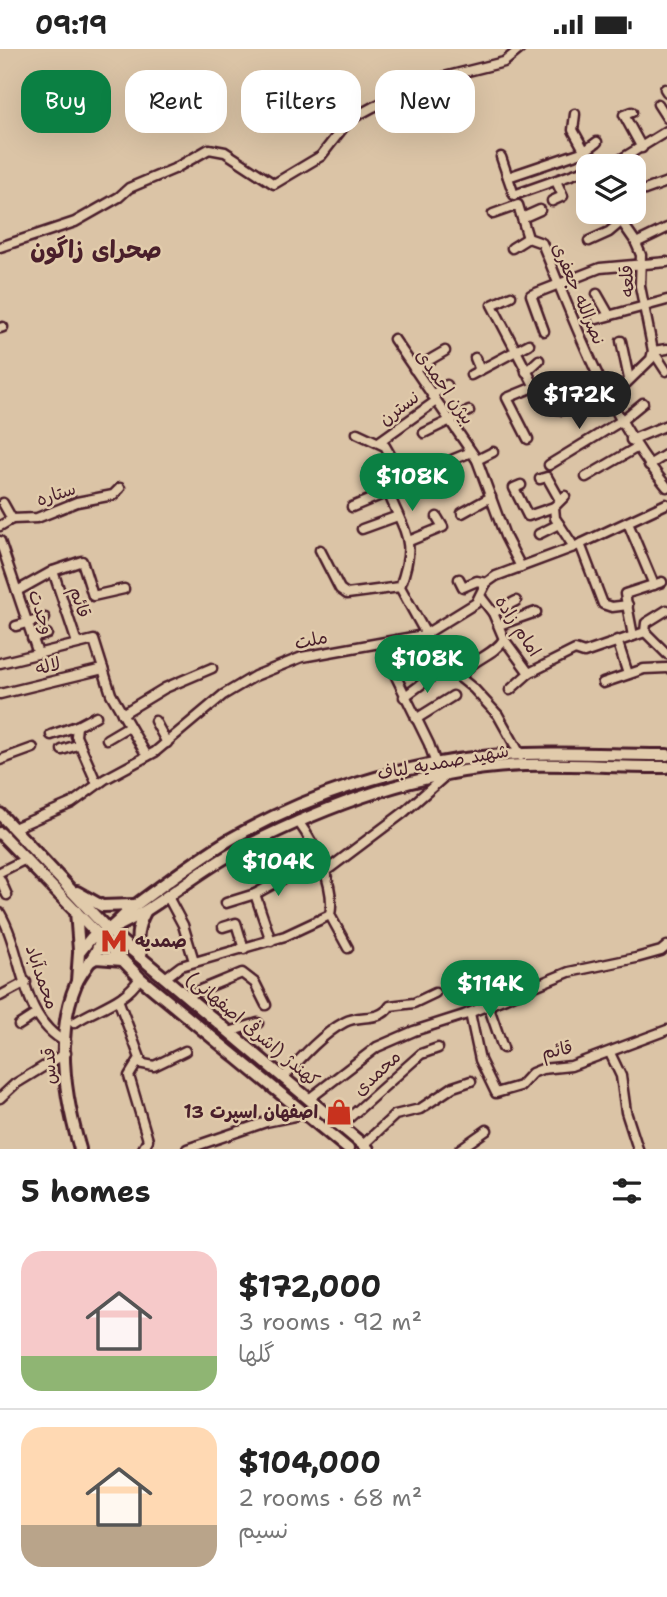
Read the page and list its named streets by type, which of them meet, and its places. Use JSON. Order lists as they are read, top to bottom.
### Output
{
  "streets": {
    "main road": ["شهید صمدیه لباف", "کهندژ (اشرفی اصفهانی)", "قدس"],
    "street": [
      "قلعه",
      "نصرالله جعفری",
      "بیژن احمدی",
      "نسترن",
      "ستاره",
      "قائم",
      "وحدت",
      "امام زاده",
      "ملت",
      "لاله",
      "محمدآباد",
      "محمدی"
    ]
  },
  "crossings": [
    ["بیژن احمدی", "نسترن"],
    ["امام زاده", "ملت"],
    ["ملت", "کهندژ (اشرفی اصفهانی)"],
    ["شهید صمدیه لباف", "کهندژ (اشرفی اصفهانی)"],
    ["محمدآباد", "قدس"],
    ["کهندژ (اشرفی اصفهانی)", "محمدی"]
  ],
  "districts": ["صحرای زاگون"],
  "places": {
    "metro station": ["صمدیه"],
    "shop": ["اصفهان اسپرت 13"]
  },
  "page": {
    "status": "09:19",
    "chip": [
      "Buy",
      "Rent",
      "Filters",
      "New"
    ],
    "price": [
      "$172K",
      "$108K",
      "$108K",
      "$104K",
      "$114K"
    ],
    "heading": "5 homes",
    "list": [
      {
        "name": "$172,000",
        "note": "3 rooms · 92 m² · گلها"
      },
      {
        "name": "$104,000",
        "note": "2 rooms · 68 m² · نسیم"
      }
    ]
  }
}
